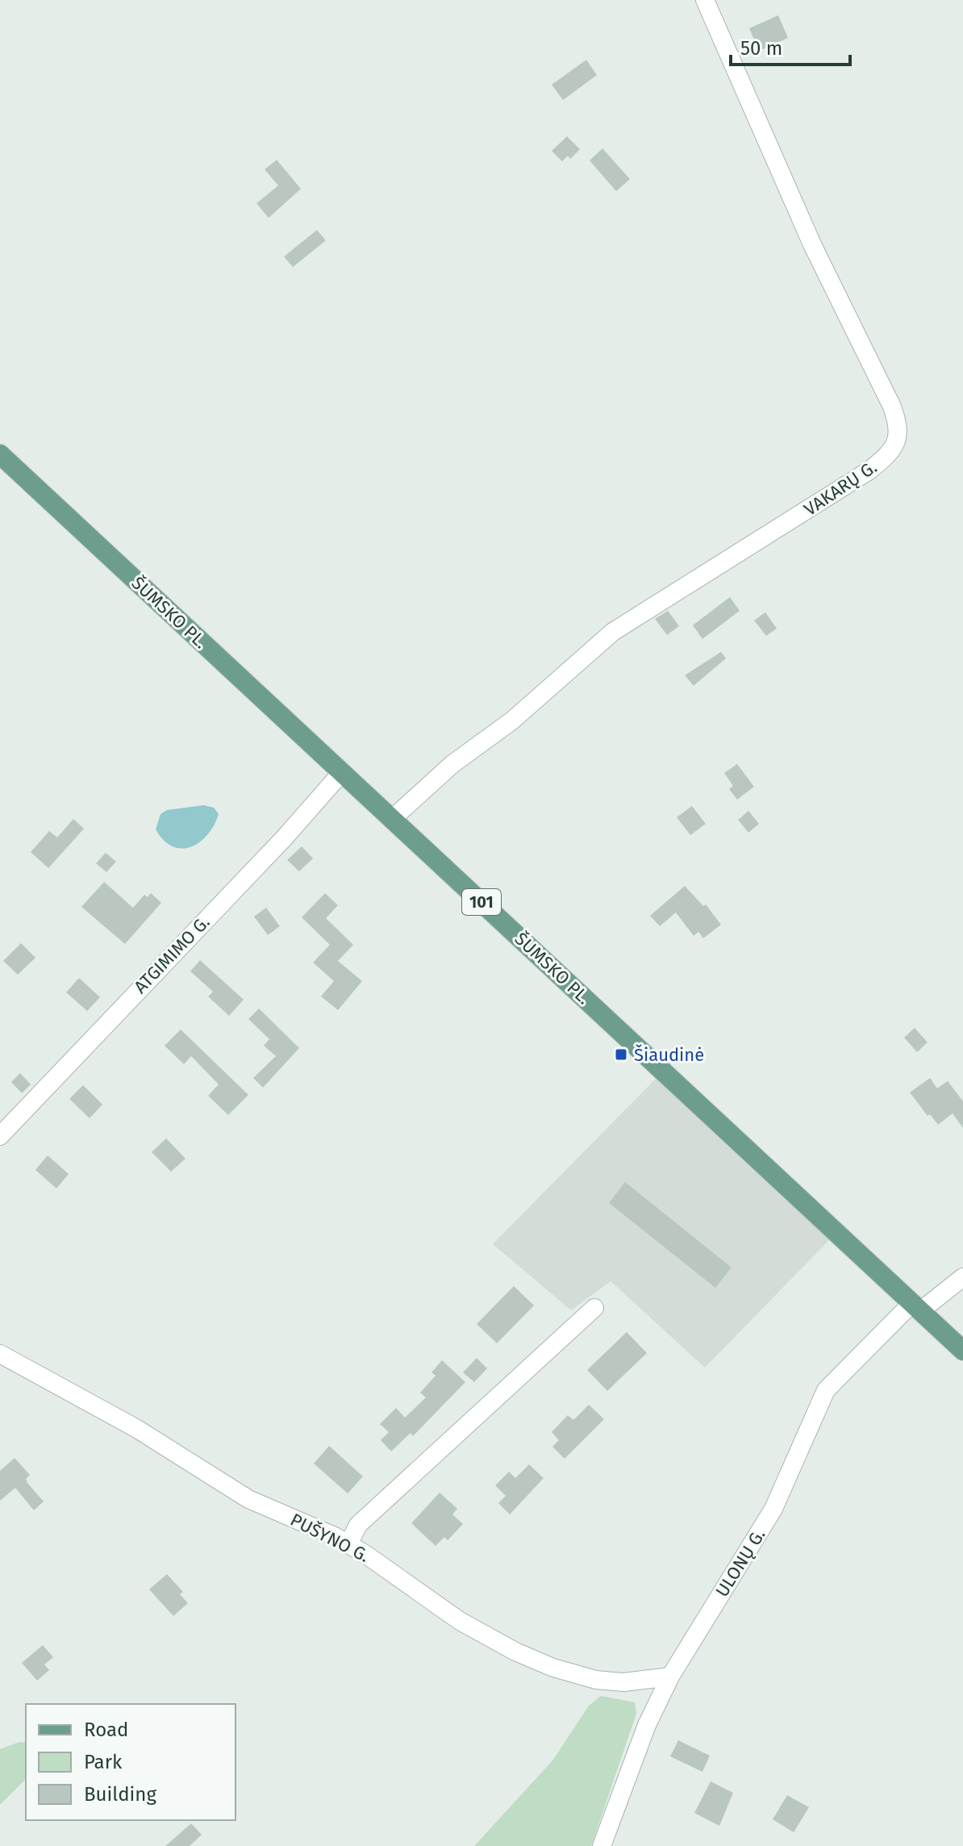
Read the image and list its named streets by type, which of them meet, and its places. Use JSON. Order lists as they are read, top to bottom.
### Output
{
  "streets": {
    "main road": ["ŠUMSKO PL.", "101"],
    "street": [
      "VAKARŲ G.",
      "ATGIMIMO G.",
      "PUŠYNO G.",
      "ULONŲ G."
    ]
  },
  "crossings": [
    ["VAKARŲ G.", "ŠUMSKO PL."],
    ["ŠUMSKO PL.", "ATGIMIMO G."],
    ["ŠUMSKO PL.", "ULONŲ G."],
    ["PUŠYNO G.", "ULONŲ G."]
  ],
  "places": {
    "transit": ["Šiaudinė"]
  },
  "legend": ["Road", "Park", "Building"],
  "scale_bar": "50 m"
}
